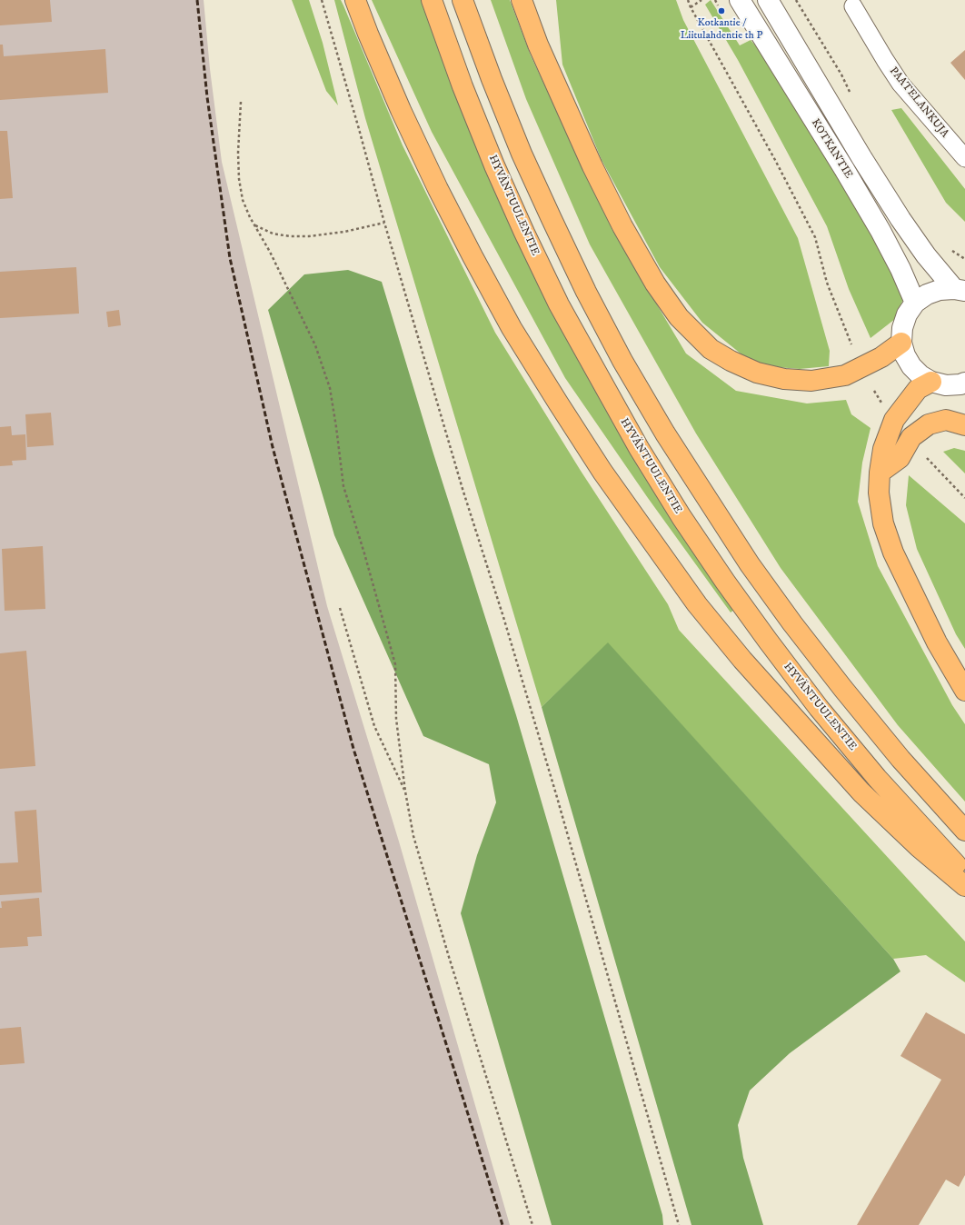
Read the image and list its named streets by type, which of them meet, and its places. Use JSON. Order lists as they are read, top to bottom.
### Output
{
  "streets": {
    "highway": ["HYVÄNTUULENTIE"],
    "street": ["PAATELANKUJA", "KOTKANTIE"]
  },
  "places": ["Kotkantie / Liitulahdentie th P"]
}
